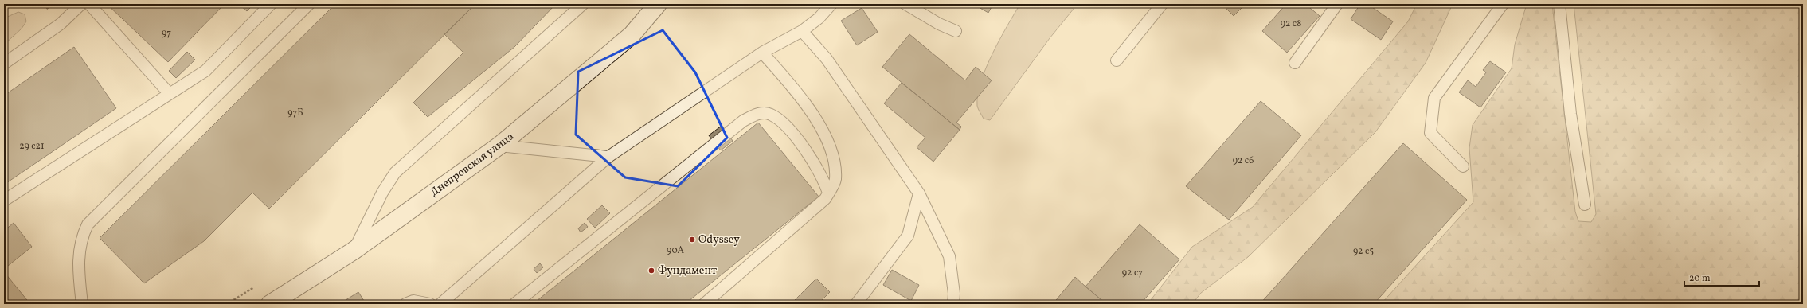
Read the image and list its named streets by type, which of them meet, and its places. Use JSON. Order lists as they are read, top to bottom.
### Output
{
  "streets": {
    "main road": ["Днепровская улица"]
  },
  "places": ["Odyssey", "Фундамент"],
  "house_numbers": [
    "92 с8",
    "97",
    "97Б",
    "29 с21",
    "92 с6",
    "90А",
    "92 с5",
    "92 с7"
  ],
  "scale_bar": "20 m"
}
